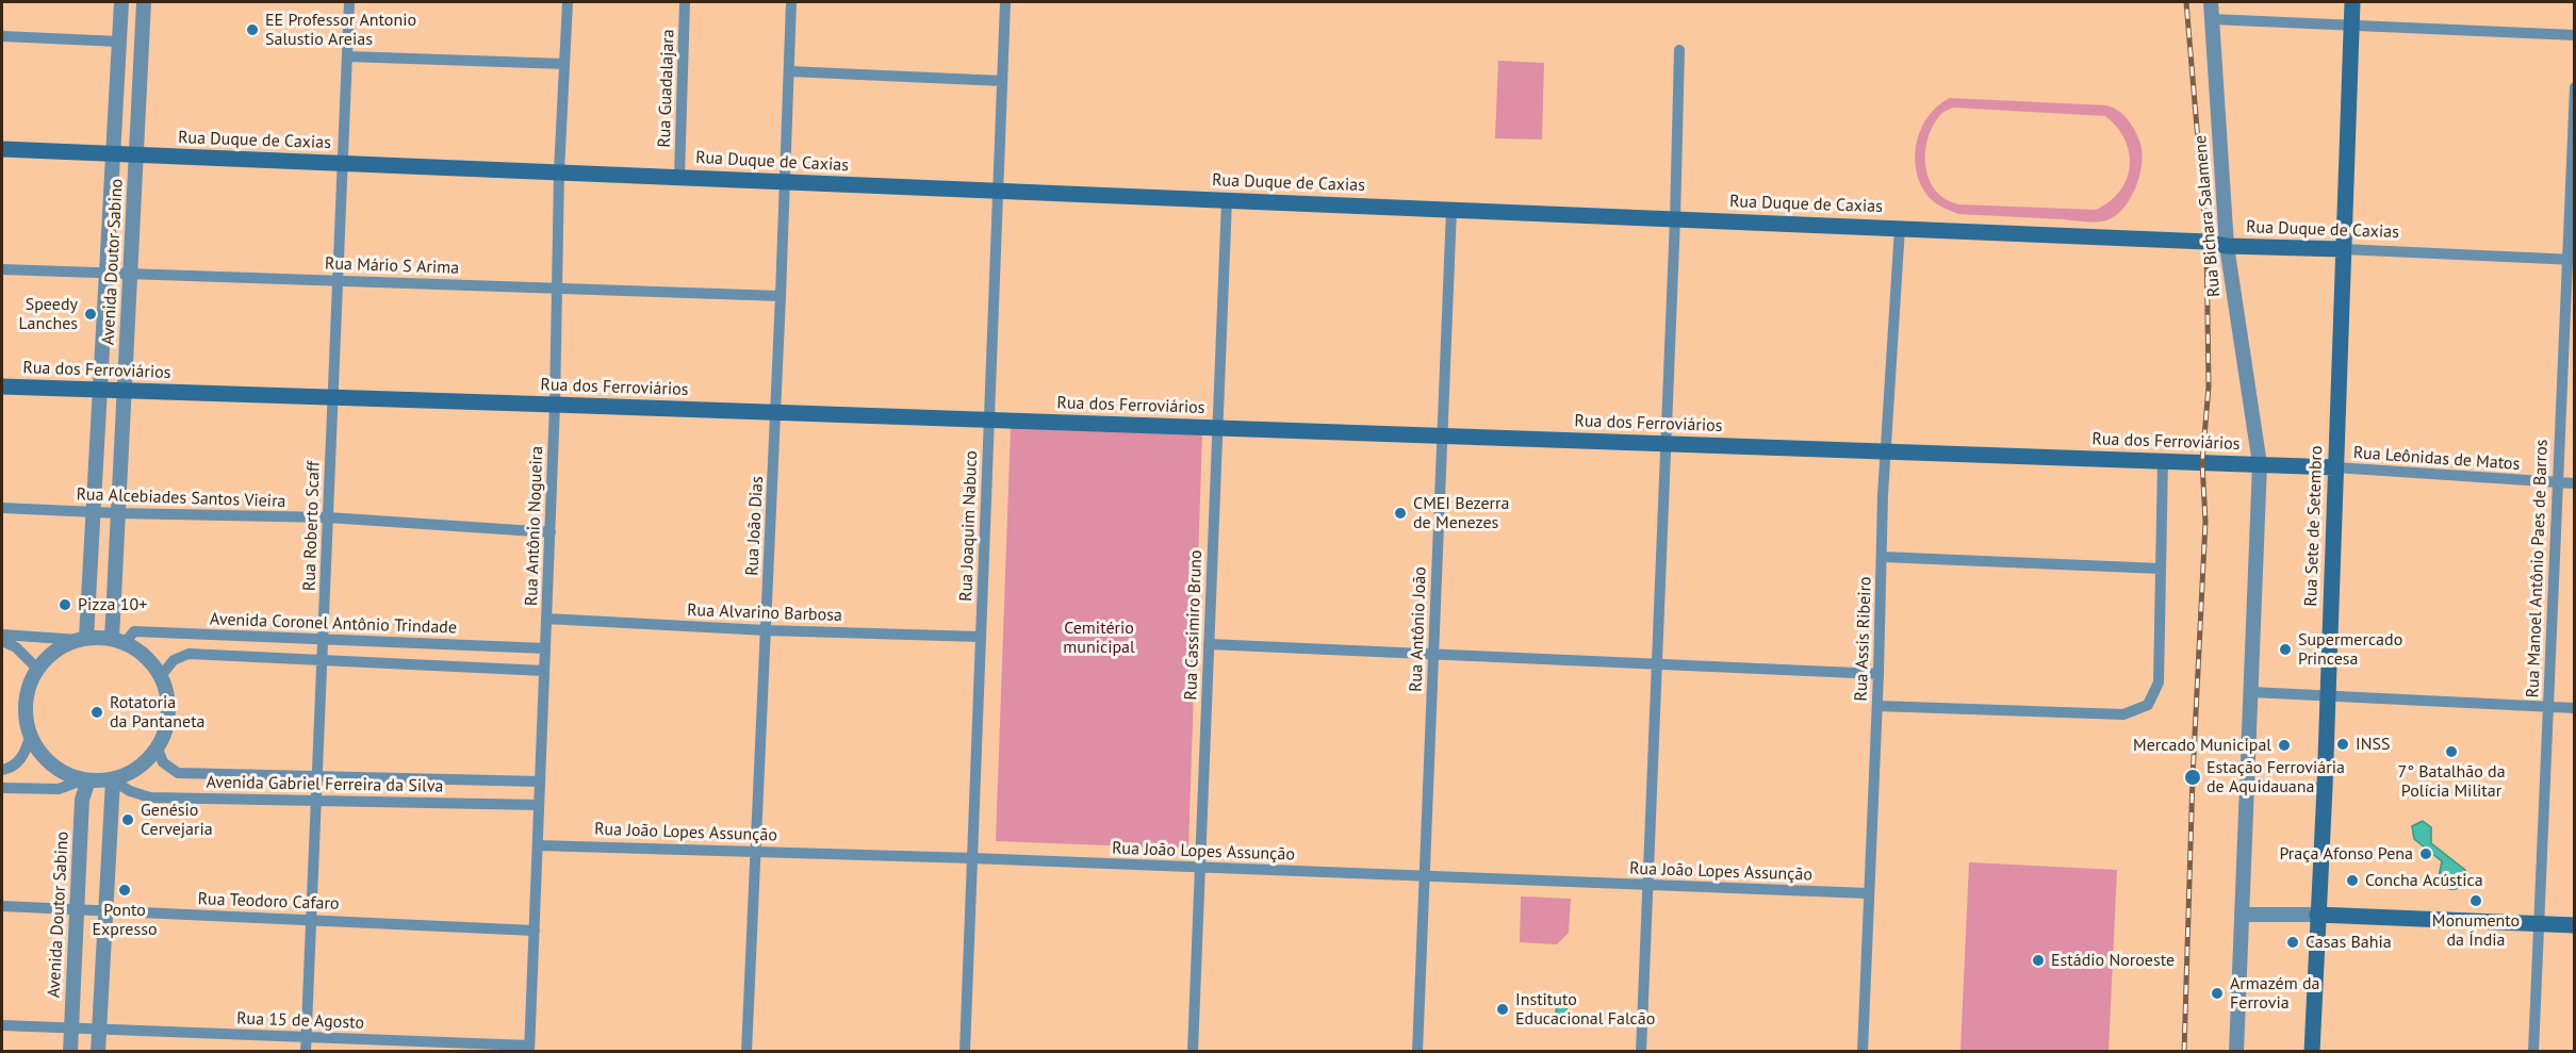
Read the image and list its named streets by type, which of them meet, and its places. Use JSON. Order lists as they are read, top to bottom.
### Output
{
  "streets": {
    "main road": ["Rua Duque de Caxias", "Rua dos Ferroviários", "Rua Sete de Setembro"],
    "street": [
      "Rua Guadalajara",
      "Rua Bichara Salamene",
      "Avenida Doutor Sabino",
      "Rua Mário S Arima",
      "Rua Leônidas de Matos",
      "Rua Alcebiades Santos Vieira",
      "Rua Roberto Scaff",
      "Rua Antônio Nogueira",
      "Rua João Dias",
      "Rua Joaquim Nabuco",
      "Rua Manoel Antônio Paes de Barros",
      "Rua Alvarino Barbosa",
      "Avenida Coronel Antônio Trindade",
      "Rua Cassimiro Bruno",
      "Rua Antônio João",
      "Rua Assis Ribeiro",
      "Avenida Gabriel Ferreira da Silva",
      "Rua João Lopes Assunção",
      "Rua Teodoro Cafaro",
      "Rua 15 de Agosto"
    ]
  },
  "crossings": [
    ["Rua Guadalajara", "Rua Duque de Caxias"],
    ["Rua Duque de Caxias", "Rua Bichara Salamene"],
    ["Rua Duque de Caxias", "Avenida Doutor Sabino"],
    ["Rua Duque de Caxias", "Rua Roberto Scaff"],
    ["Rua Duque de Caxias", "Rua Antônio Nogueira"],
    ["Rua Duque de Caxias", "Rua João Dias"],
    ["Rua Duque de Caxias", "Rua Joaquim Nabuco"],
    ["Rua Duque de Caxias", "Rua Sete de Setembro"],
    ["Rua Duque de Caxias", "Rua Manoel Antônio Paes de Barros"],
    ["Rua Duque de Caxias", "Rua Cassimiro Bruno"],
    ["Rua Duque de Caxias", "Rua Antônio João"],
    ["Rua Duque de Caxias", "Rua Assis Ribeiro"],
    ["Rua Bichara Salamene", "Rua dos Ferroviários"],
    ["Avenida Doutor Sabino", "Rua Mário S Arima"],
    ["Avenida Doutor Sabino", "Rua dos Ferroviários"],
    ["Avenida Doutor Sabino", "Rua Alcebiades Santos Vieira"],
    ["Avenida Doutor Sabino", "Avenida Coronel Antônio Trindade"],
    ["Avenida Doutor Sabino", "Avenida Gabriel Ferreira da Silva"],
    ["Avenida Doutor Sabino", "Rua Teodoro Cafaro"],
    ["Avenida Doutor Sabino", "Rua 15 de Agosto"],
    ["Rua Mário S Arima", "Rua Roberto Scaff"],
    ["Rua Mário S Arima", "Rua Antônio Nogueira"],
    ["Rua Mário S Arima", "Rua João Dias"],
    ["Rua dos Ferroviários", "Rua Roberto Scaff"],
    ["Rua dos Ferroviários", "Rua Antônio Nogueira"],
    ["Rua dos Ferroviários", "Rua João Dias"],
    ["Rua dos Ferroviários", "Rua Joaquim Nabuco"],
    ["Rua dos Ferroviários", "Rua Cassimiro Bruno"],
    ["Rua dos Ferroviários", "Rua Antônio João"],
    ["Rua dos Ferroviários", "Rua Assis Ribeiro"],
    ["Rua Leônidas de Matos", "Rua Sete de Setembro"],
    ["Rua Leônidas de Matos", "Rua Manoel Antônio Paes de Barros"],
    ["Rua Alcebiades Santos Vieira", "Rua Roberto Scaff"],
    ["Rua Alcebiades Santos Vieira", "Rua Antônio Nogueira"],
    ["Rua Roberto Scaff", "Avenida Coronel Antônio Trindade"],
    ["Rua Roberto Scaff", "Avenida Gabriel Ferreira da Silva"],
    ["Rua Roberto Scaff", "Rua Teodoro Cafaro"],
    ["Rua Roberto Scaff", "Rua 15 de Agosto"],
    ["Rua Antônio Nogueira", "Rua Alvarino Barbosa"],
    ["Rua Antônio Nogueira", "Avenida Coronel Antônio Trindade"],
    ["Rua Antônio Nogueira", "Avenida Gabriel Ferreira da Silva"],
    ["Rua Antônio Nogueira", "Rua João Lopes Assunção"],
    ["Rua Antônio Nogueira", "Rua Teodoro Cafaro"],
    ["Rua Antônio Nogueira", "Rua 15 de Agosto"],
    ["Rua João Dias", "Rua Alvarino Barbosa"],
    ["Rua João Dias", "Rua João Lopes Assunção"],
    ["Rua Joaquim Nabuco", "Rua Alvarino Barbosa"],
    ["Rua Joaquim Nabuco", "Rua João Lopes Assunção"],
    ["Avenida Coronel Antônio Trindade", "Avenida Gabriel Ferreira da Silva"],
    ["Rua Cassimiro Bruno", "Rua João Lopes Assunção"],
    ["Rua Antônio João", "Rua João Lopes Assunção"],
    ["Rua Assis Ribeiro", "Rua João Lopes Assunção"]
  ],
  "parks": ["Cemitério municipal"],
  "places": [
    "EE Professor Antonio Salustio Areias",
    "Speedy Lanches",
    "CMEI Bezerra de Menezes",
    "Pizza 10+",
    "Supermercado Princesa",
    "Rotatoria da Pantaneta",
    "INSS",
    "Mercado Municipal",
    "7° Batalhão da Polícia Militar",
    "Estação Ferroviária de Aquidauana",
    "Genésio Cervejaria",
    "Praça Afonso Pena",
    "Concha Acústica",
    "Ponto Expresso",
    "Monumento da Índia",
    "Casas Bahia",
    "Estádio Noroeste",
    "Armazém da Ferrovia",
    "Instituto Educacional Falcão"
  ]
}
